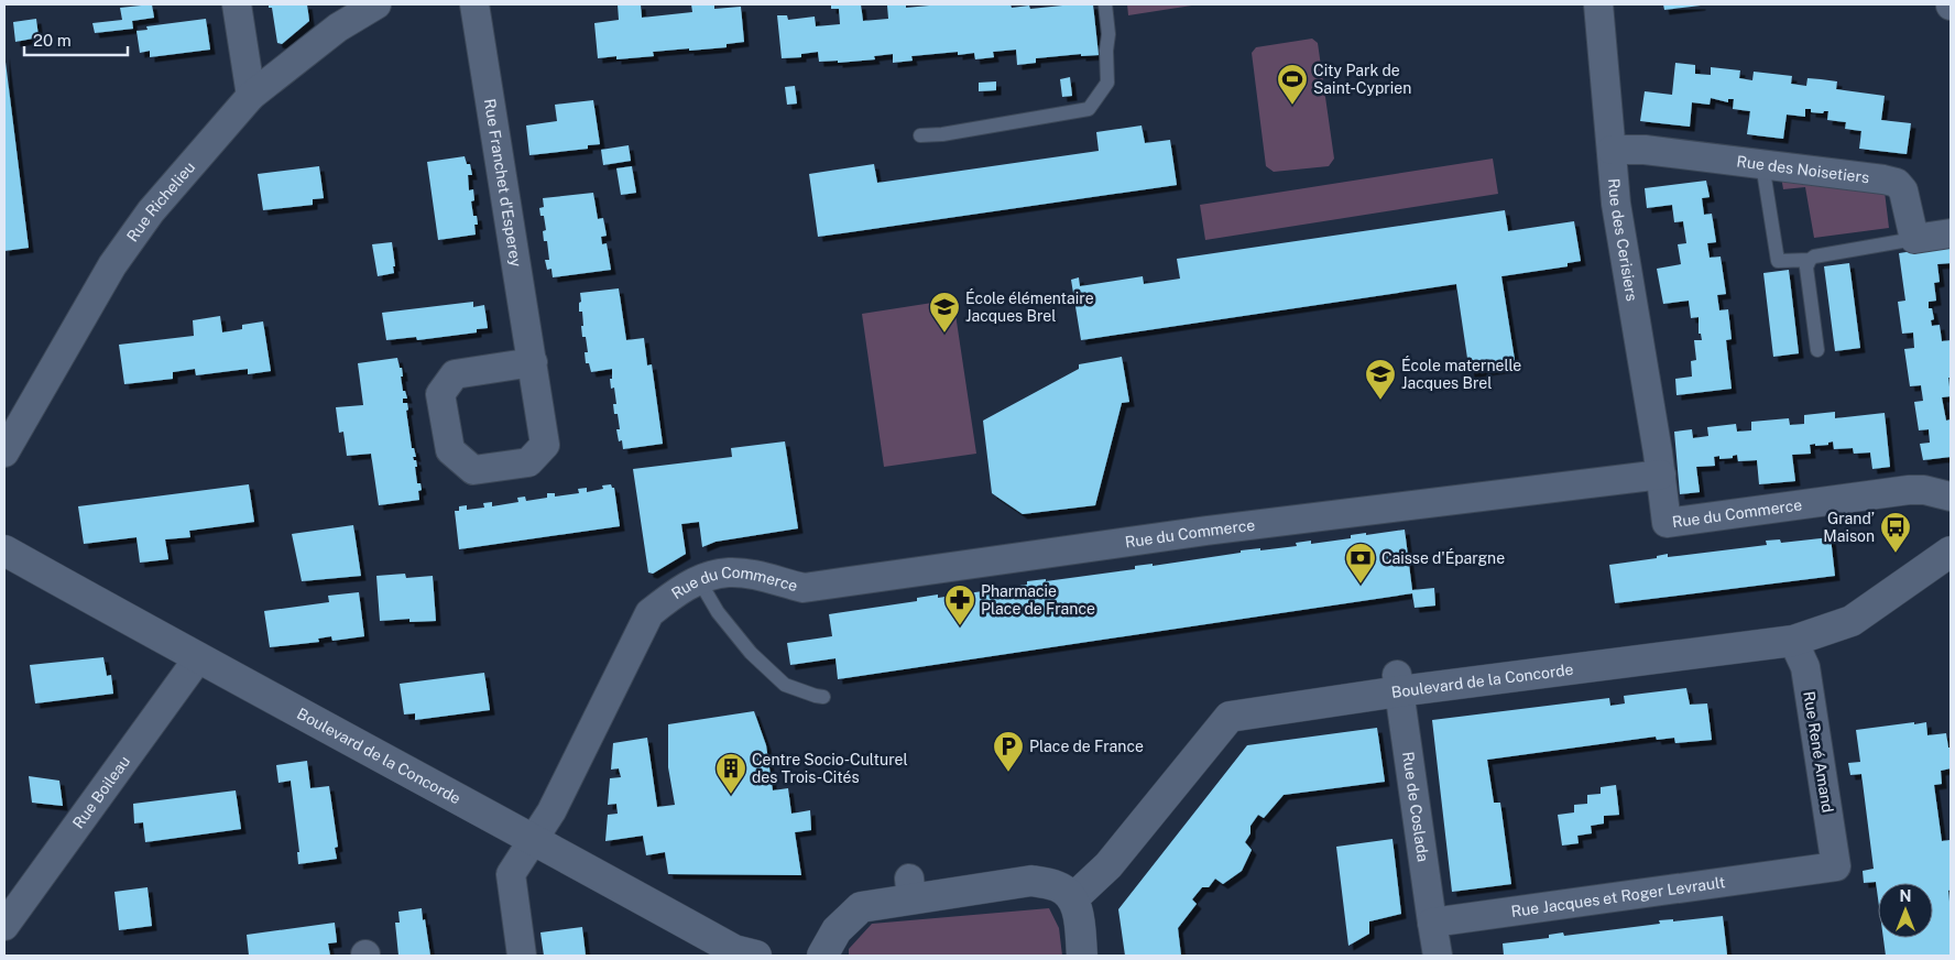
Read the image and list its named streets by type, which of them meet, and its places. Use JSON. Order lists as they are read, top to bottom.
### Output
{
  "streets": {
    "street": [
      "Rue des Noisetiers",
      "Rue Franchet d'Esperey",
      "Rue Richelieu",
      "Rue des Cerisiers",
      "Rue du Commerce",
      "Boulevard de la Concorde",
      "Rue René Amand",
      "Rue Boileau",
      "Rue de Coslada",
      "Rue Jacques et Roger Levrault"
    ]
  },
  "crossings": [
    ["Rue des Noisetiers", "Rue des Cerisiers"],
    ["Rue des Cerisiers", "Rue du Commerce"],
    ["Rue du Commerce", "Boulevard de la Concorde"],
    ["Boulevard de la Concorde", "Rue René Amand"],
    ["Boulevard de la Concorde", "Rue Boileau"],
    ["Boulevard de la Concorde", "Rue de Coslada"],
    ["Rue René Amand", "Rue Jacques et Roger Levrault"],
    ["Rue de Coslada", "Rue Jacques et Roger Levrault"]
  ],
  "places": {
    "sports": ["City Park de Saint-Cyprien"],
    "school or university": ["École élémentaire Jacques Brel", "École maternelle Jacques Brel"],
    "bus stop": ["Grand’ Maison"],
    "bank": ["Caisse d'Épargne"],
    "pharmacy": ["Pharmacie Place de France"],
    "parking": ["Place de France"],
    "building": ["Centre Socio-Culturel des Trois-Cités"]
  },
  "scale_bar": "20 m",
  "north": "top"
}
